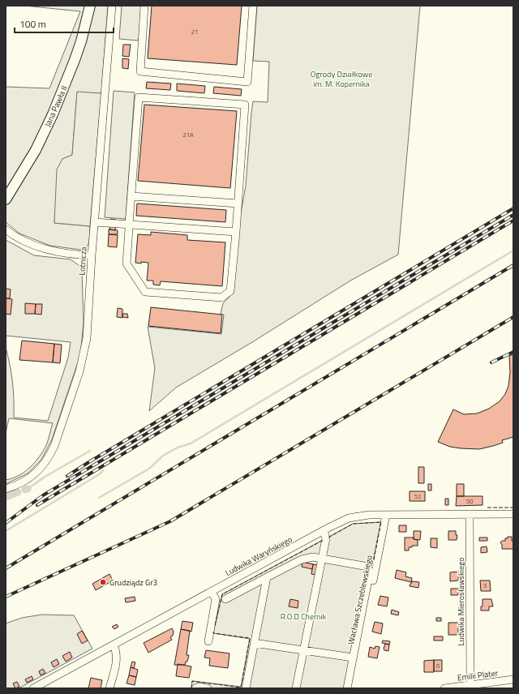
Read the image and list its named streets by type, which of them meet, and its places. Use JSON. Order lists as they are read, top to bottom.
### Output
{
  "streets": {
    "main road": ["Jana Pawła II"],
    "street": [
      "Lotnicza",
      "Ludwika Waryńskiego",
      "Wacława Szczeblewskiego",
      "Ludwika Mierosławskiego",
      "Emilii Plater"
    ]
  },
  "crossings": [
    ["Ludwika Waryńskiego", "Wacława Szczeblewskiego"],
    ["Ludwika Waryńskiego", "Ludwika Mierosławskiego"],
    ["Ludwika Mierosławskiego", "Emilii Plater"]
  ],
  "parks": ["Ogrody Działkowe im. M. Kopernika", "R.O.D Chemik"],
  "places": ["Grudziądz Gr3"],
  "house_numbers": [
    "21",
    "21A",
    "52",
    "50",
    "3",
    "6"
  ],
  "scale_bar": "100 m"
}
